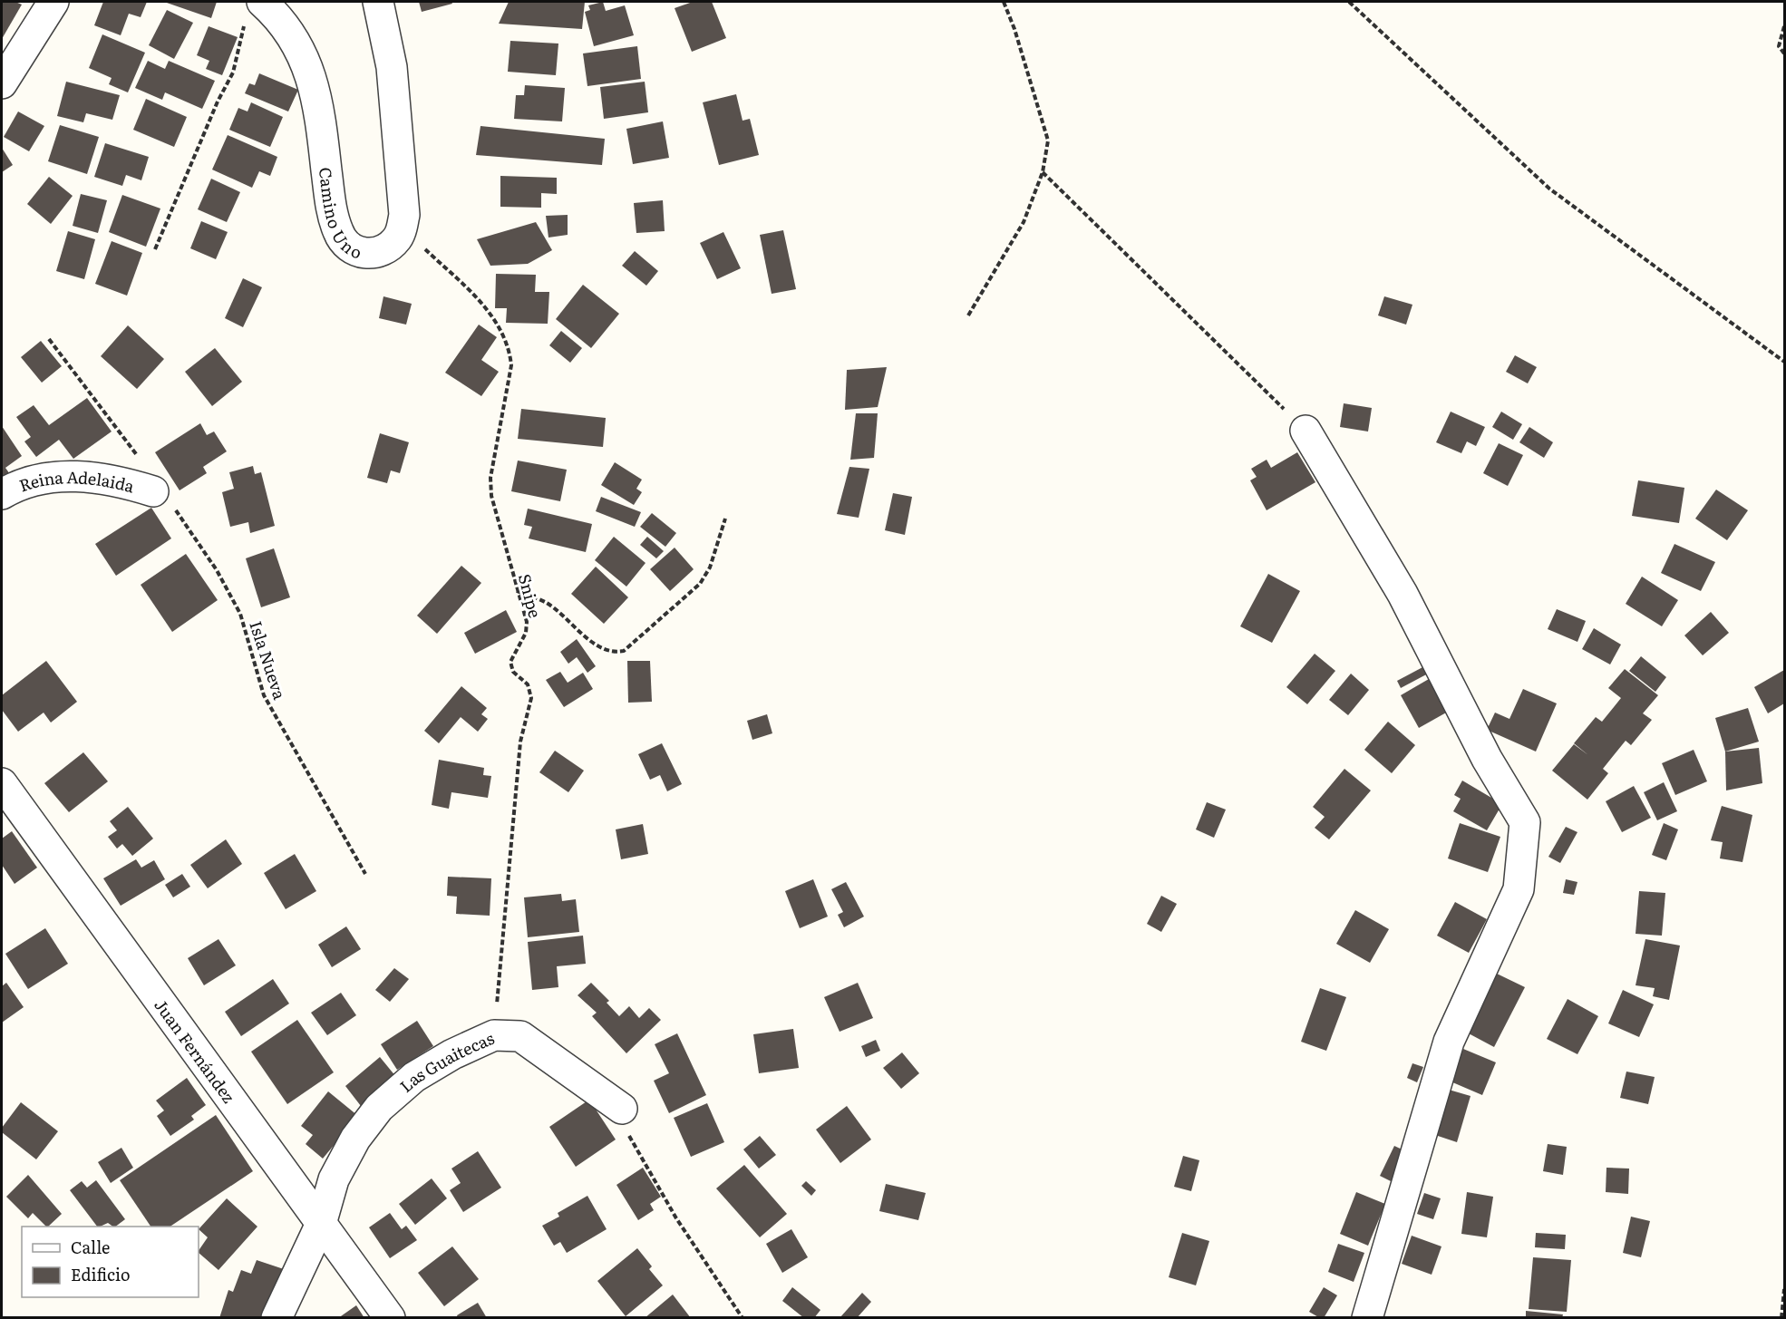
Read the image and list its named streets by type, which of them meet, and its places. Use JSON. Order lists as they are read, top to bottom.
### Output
{
  "streets": {
    "street": [
      "Camino Uno",
      "Reina Adelaida",
      "Juan Fernández",
      "Las Guaitecas"
    ],
    "path": ["Snipe", "Isla Nueva"]
  },
  "crossings": [
    ["Camino Uno", "Snipe"],
    ["Reina Adelaida", "Isla Nueva"],
    ["Snipe", "Las Guaitecas"],
    ["Juan Fernández", "Las Guaitecas"]
  ],
  "legend": ["Calle", "Edificio"]
}
